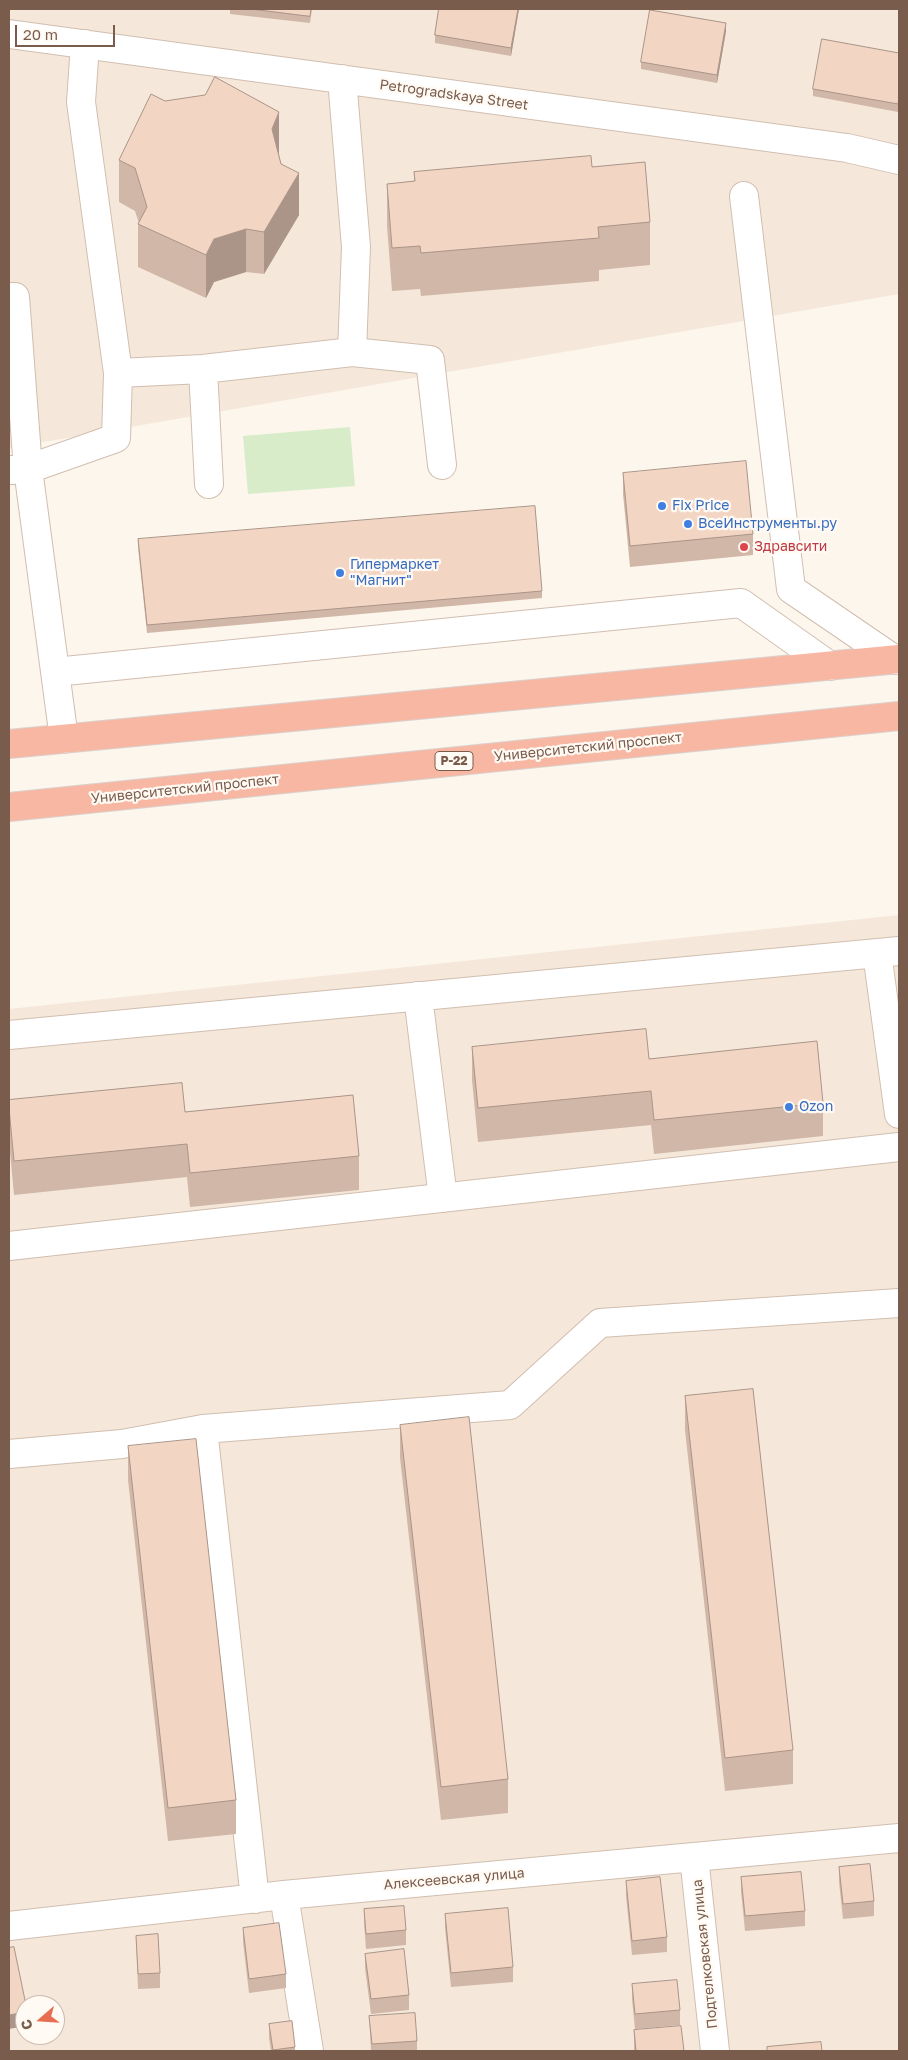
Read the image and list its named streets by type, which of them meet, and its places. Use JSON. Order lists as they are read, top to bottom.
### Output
{
  "streets": {
    "highway": ["Университетский проспект", "Р-22"],
    "street": ["Petrogradskaya Street", "Алексеевская улица", "Подтелковская улица"]
  },
  "crossings": [
    ["Алексеевская улица", "Подтелковская улица"]
  ],
  "places": [
    "Fix Price",
    "ВсеИнструменты.ру",
    "Здравсити",
    "Гипермаркет \"Магнит\"",
    "Ozon"
  ],
  "scale_bar": "20 m",
  "north": "left"
}
